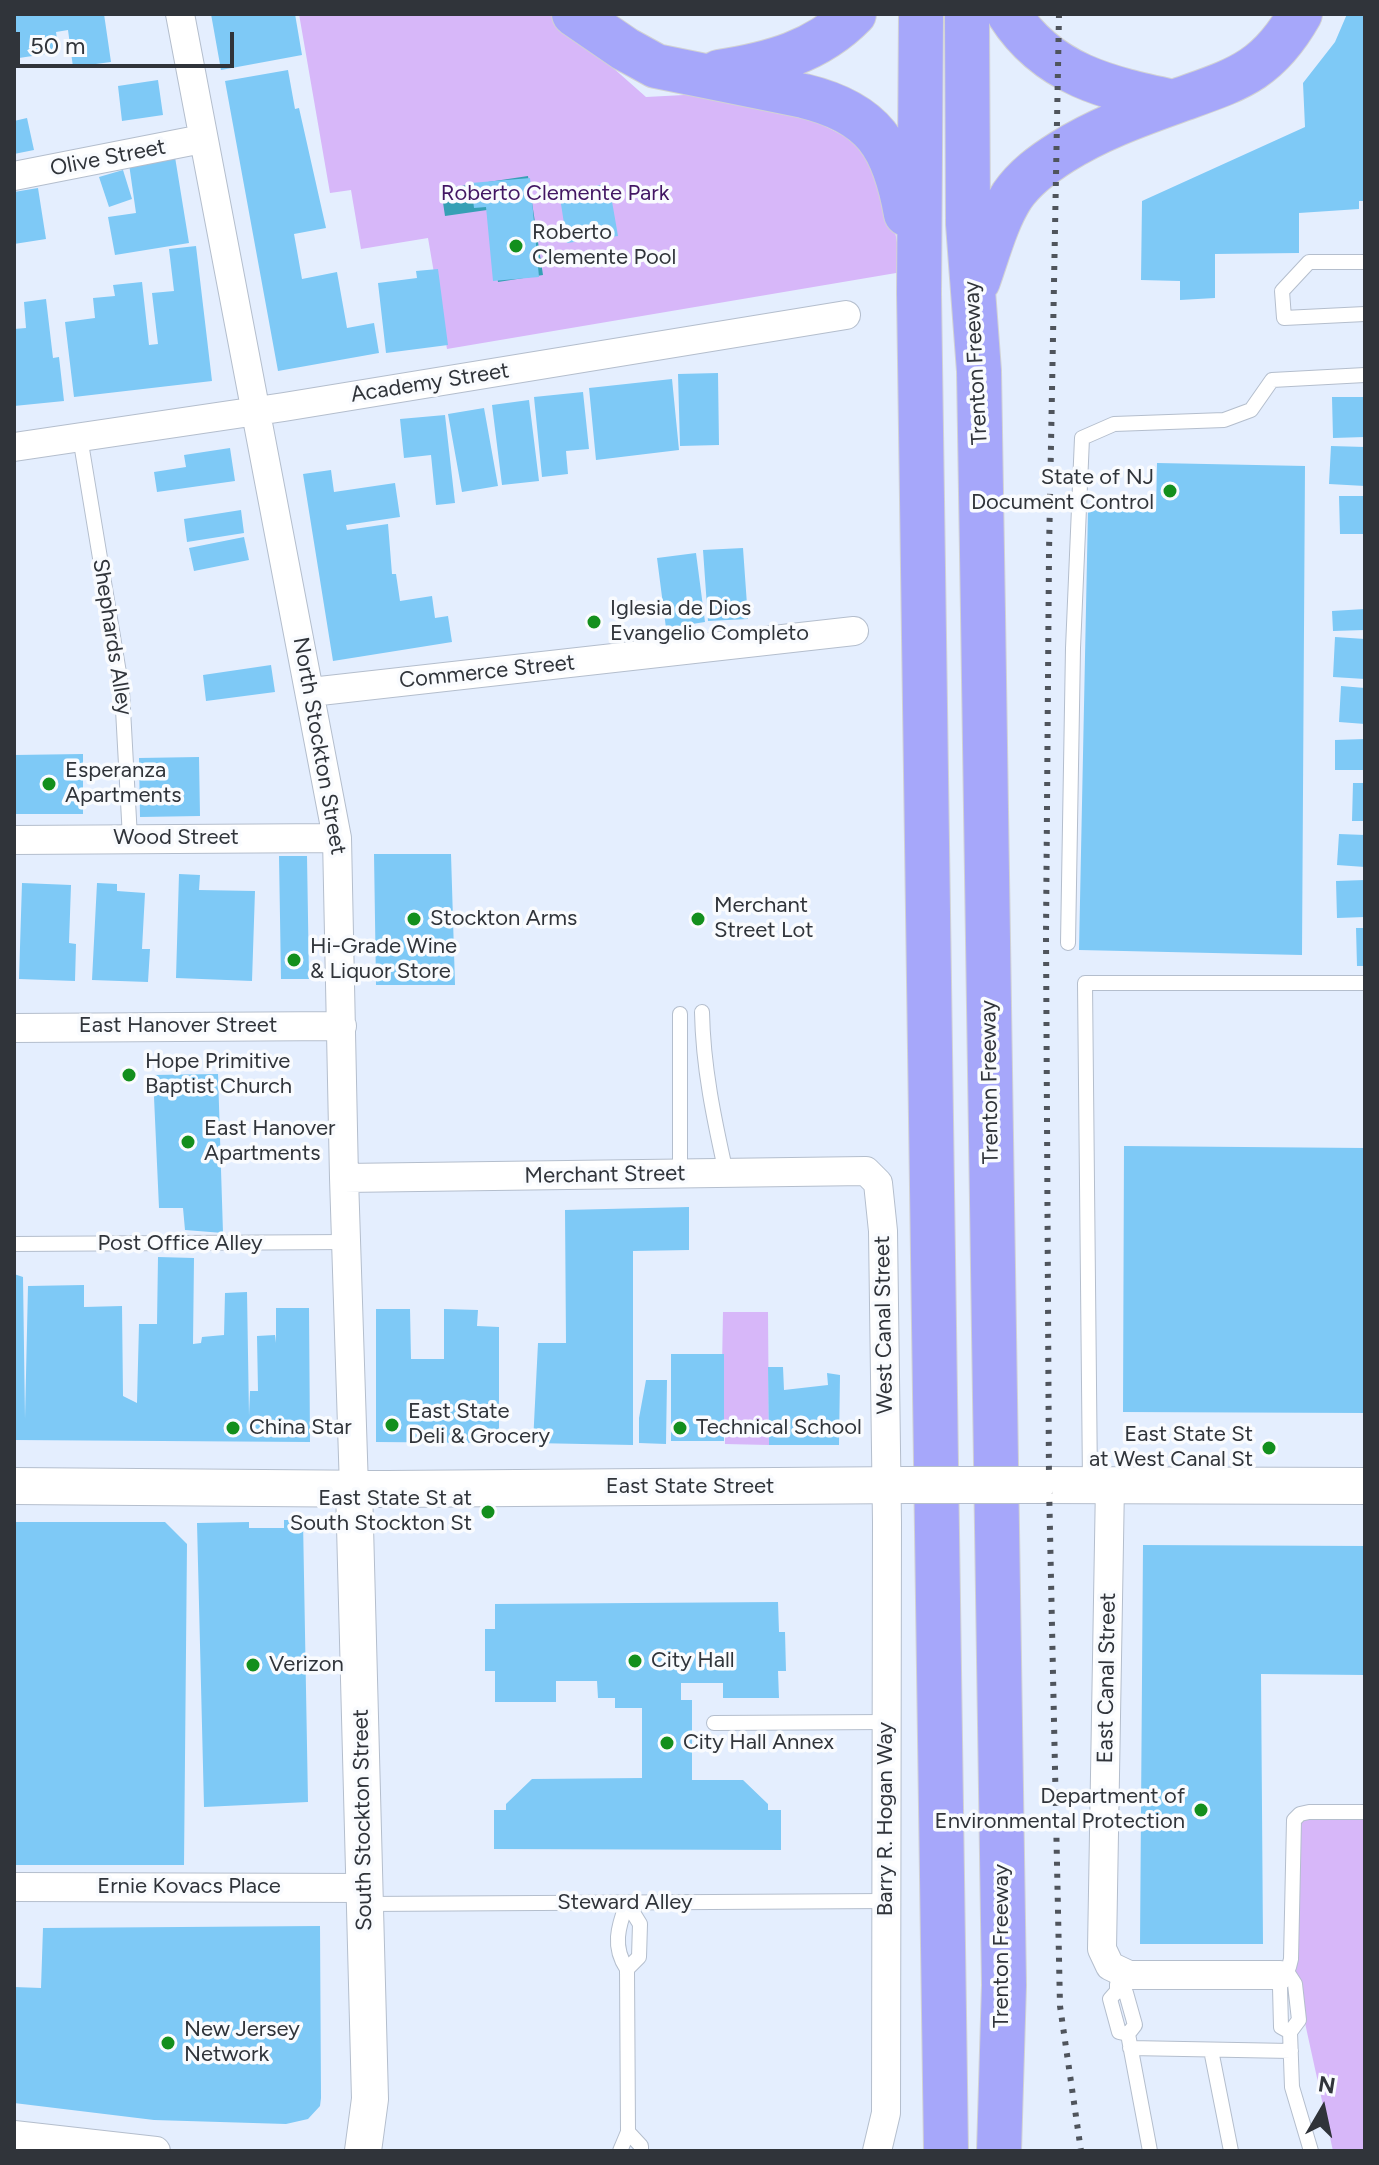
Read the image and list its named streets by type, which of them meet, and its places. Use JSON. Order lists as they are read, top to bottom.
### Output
{
  "streets": {
    "highway": ["Trenton Freeway"],
    "street": [
      "Olive Street",
      "Academy Street",
      "Commerce Street",
      "North Stockton Street",
      "Wood Street",
      "East Hanover Street",
      "Merchant Street",
      "West Canal Street",
      "East State Street",
      "East Canal Street",
      "Barry R. Hogan Way",
      "South Stockton Street",
      "Ernie Kovacs Place"
    ],
    "lane": ["Shephards Alley", "Post Office Alley", "Steward Alley"]
  },
  "crossings": [
    ["Olive Street", "North Stockton Street"],
    ["Academy Street", "Shephards Alley"],
    ["Academy Street", "North Stockton Street"],
    ["Shephards Alley", "Wood Street"],
    ["Commerce Street", "North Stockton Street"],
    ["North Stockton Street", "Wood Street"],
    ["North Stockton Street", "East Hanover Street"],
    ["North Stockton Street", "Merchant Street"],
    ["North Stockton Street", "Post Office Alley"],
    ["North Stockton Street", "East State Street"],
    ["North Stockton Street", "South Stockton Street"],
    ["Merchant Street", "West Canal Street"],
    ["West Canal Street", "East State Street"],
    ["West Canal Street", "Barry R. Hogan Way"],
    ["East State Street", "East Canal Street"],
    ["East State Street", "Barry R. Hogan Way"],
    ["East State Street", "South Stockton Street"],
    ["Barry R. Hogan Way", "Steward Alley"],
    ["South Stockton Street", "Ernie Kovacs Place"],
    ["South Stockton Street", "Steward Alley"],
    ["Ernie Kovacs Place", "Steward Alley"]
  ],
  "parks": ["Roberto Clemente Park"],
  "places": [
    "Roberto Clemente Pool",
    "State of NJ Document Control",
    "Iglesia de Dios Evangelio Completo",
    "Esperanza Apartments",
    "Stockton Arms",
    "Merchant Street Lot",
    "Hi-Grade Wine & Liquor Store",
    "Hope Primitive Baptist Church",
    "East Hanover Apartments",
    "East State Deli & Grocery",
    "China Star",
    "Technical School",
    "East State St at West Canal St",
    "East State St at South Stockton St",
    "City Hall",
    "Verizon",
    "City Hall Annex",
    "Department of Environmental Protection",
    "New Jersey Network"
  ],
  "scale_bar": "50 m",
  "north": "top"
}
